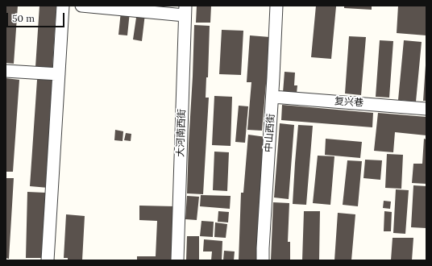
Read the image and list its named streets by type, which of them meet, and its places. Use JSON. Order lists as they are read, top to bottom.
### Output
{
  "streets": {
    "street": ["复兴巷", "大河南西街", "中山西街"]
  },
  "crossings": [
    ["复兴巷", "中山西街"]
  ],
  "scale_bar": "50 m"
}
